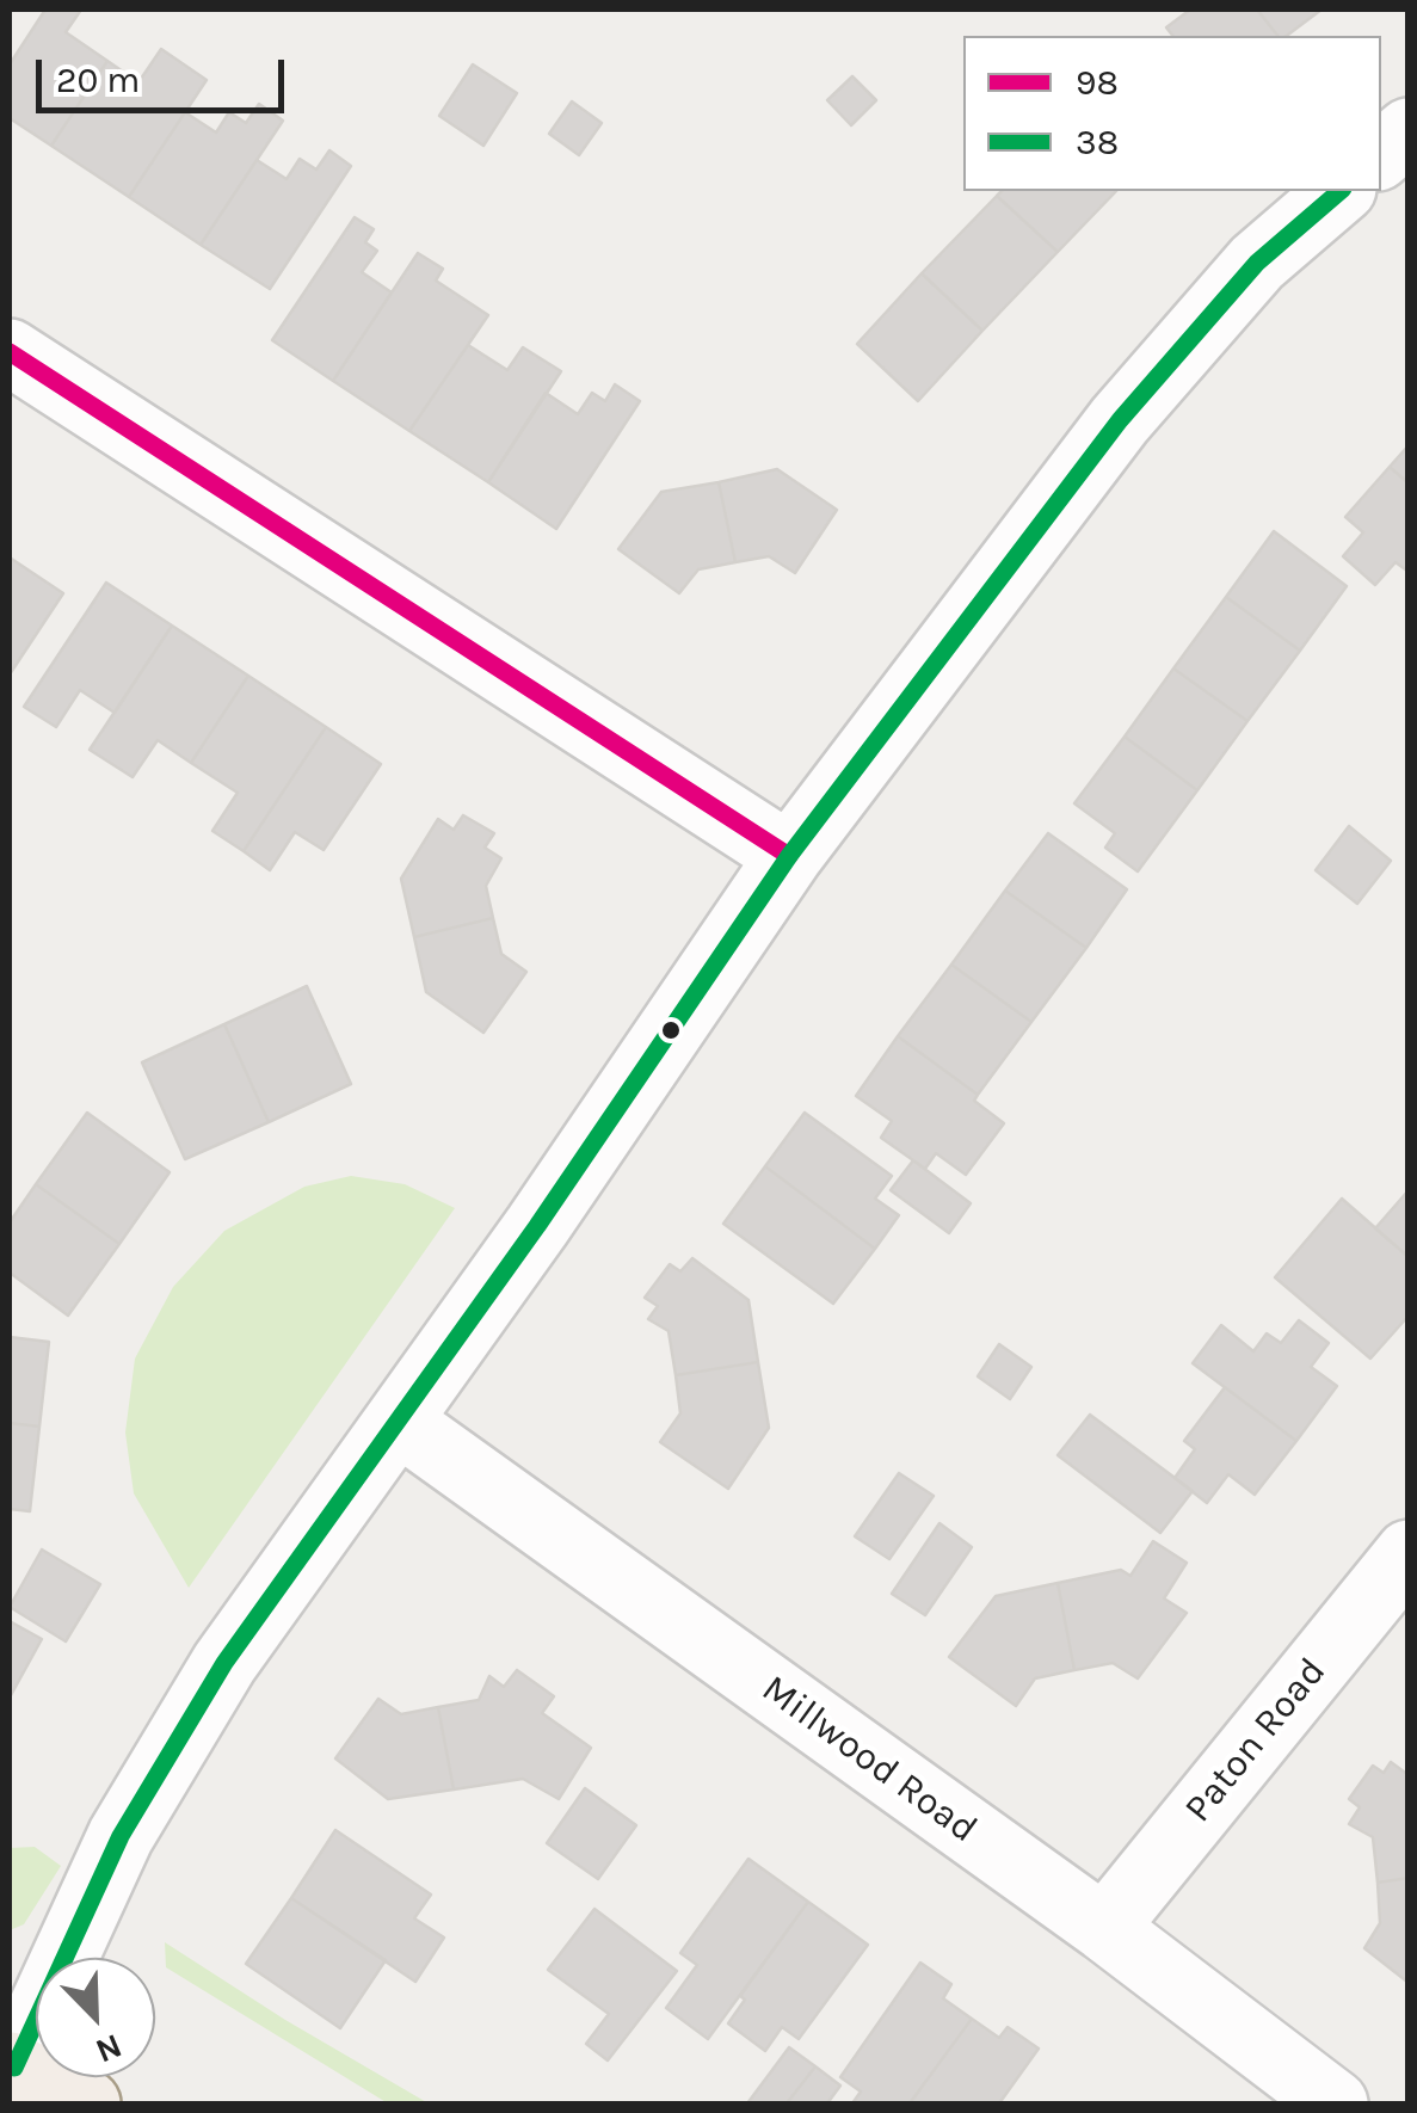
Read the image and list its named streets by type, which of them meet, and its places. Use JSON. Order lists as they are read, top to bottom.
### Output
{
  "streets": {
    "street": ["Paton Road", "Millwood Road"]
  },
  "crossings": [
    ["Paton Road", "Millwood Road"]
  ],
  "lines": ["transit line 38", "transit line 98"],
  "legend": ["98", "38"],
  "scale_bar": "20 m",
  "north": "bottom right"
}
